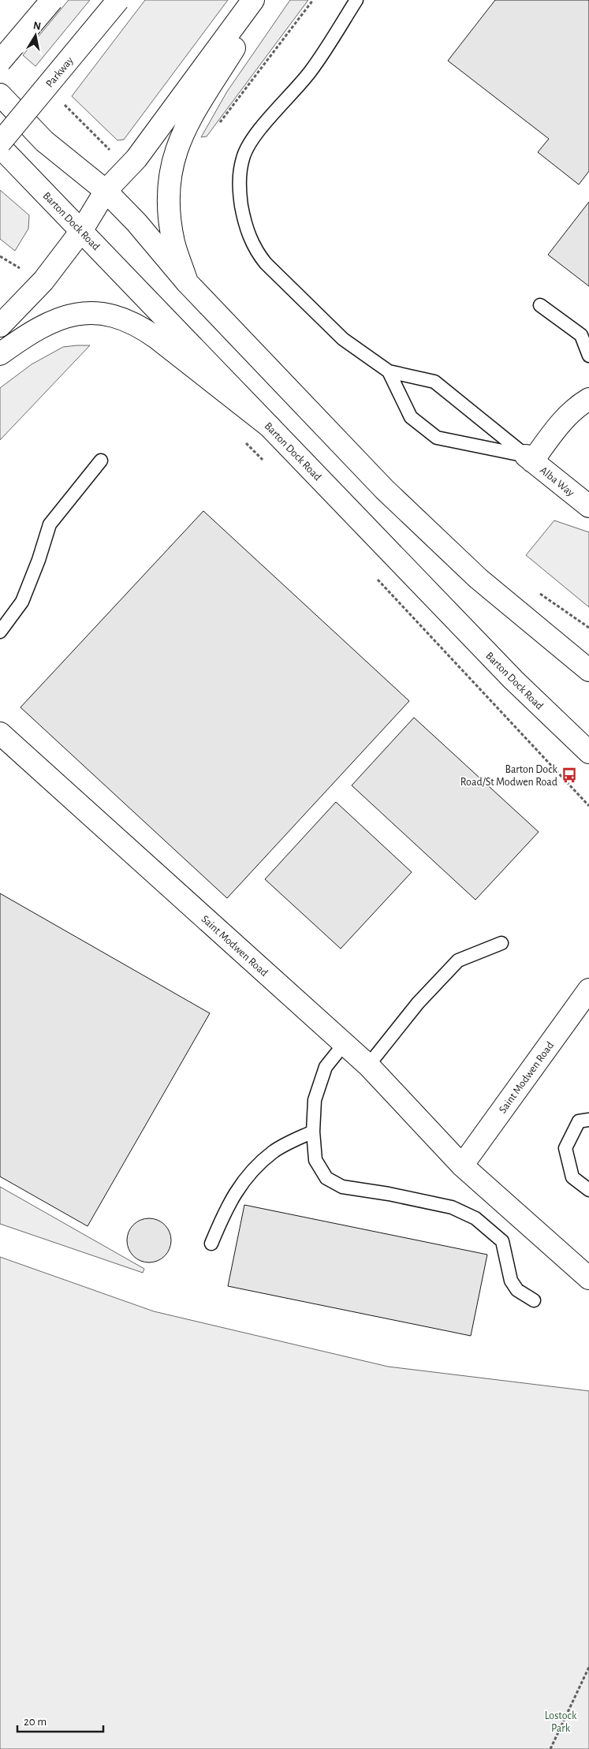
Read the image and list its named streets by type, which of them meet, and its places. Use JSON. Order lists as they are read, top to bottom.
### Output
{
  "streets": {
    "main road": [
      "Parkway",
      "Barton Dock Road",
      "Alba Way",
      "Saint Modwen Road"
    ]
  },
  "parks": ["Lostock Park"],
  "places": {
    "bus stop": ["Barton Dock Road/St Modwen Road"]
  },
  "scale_bar": "20 m",
  "north": "top"
}
